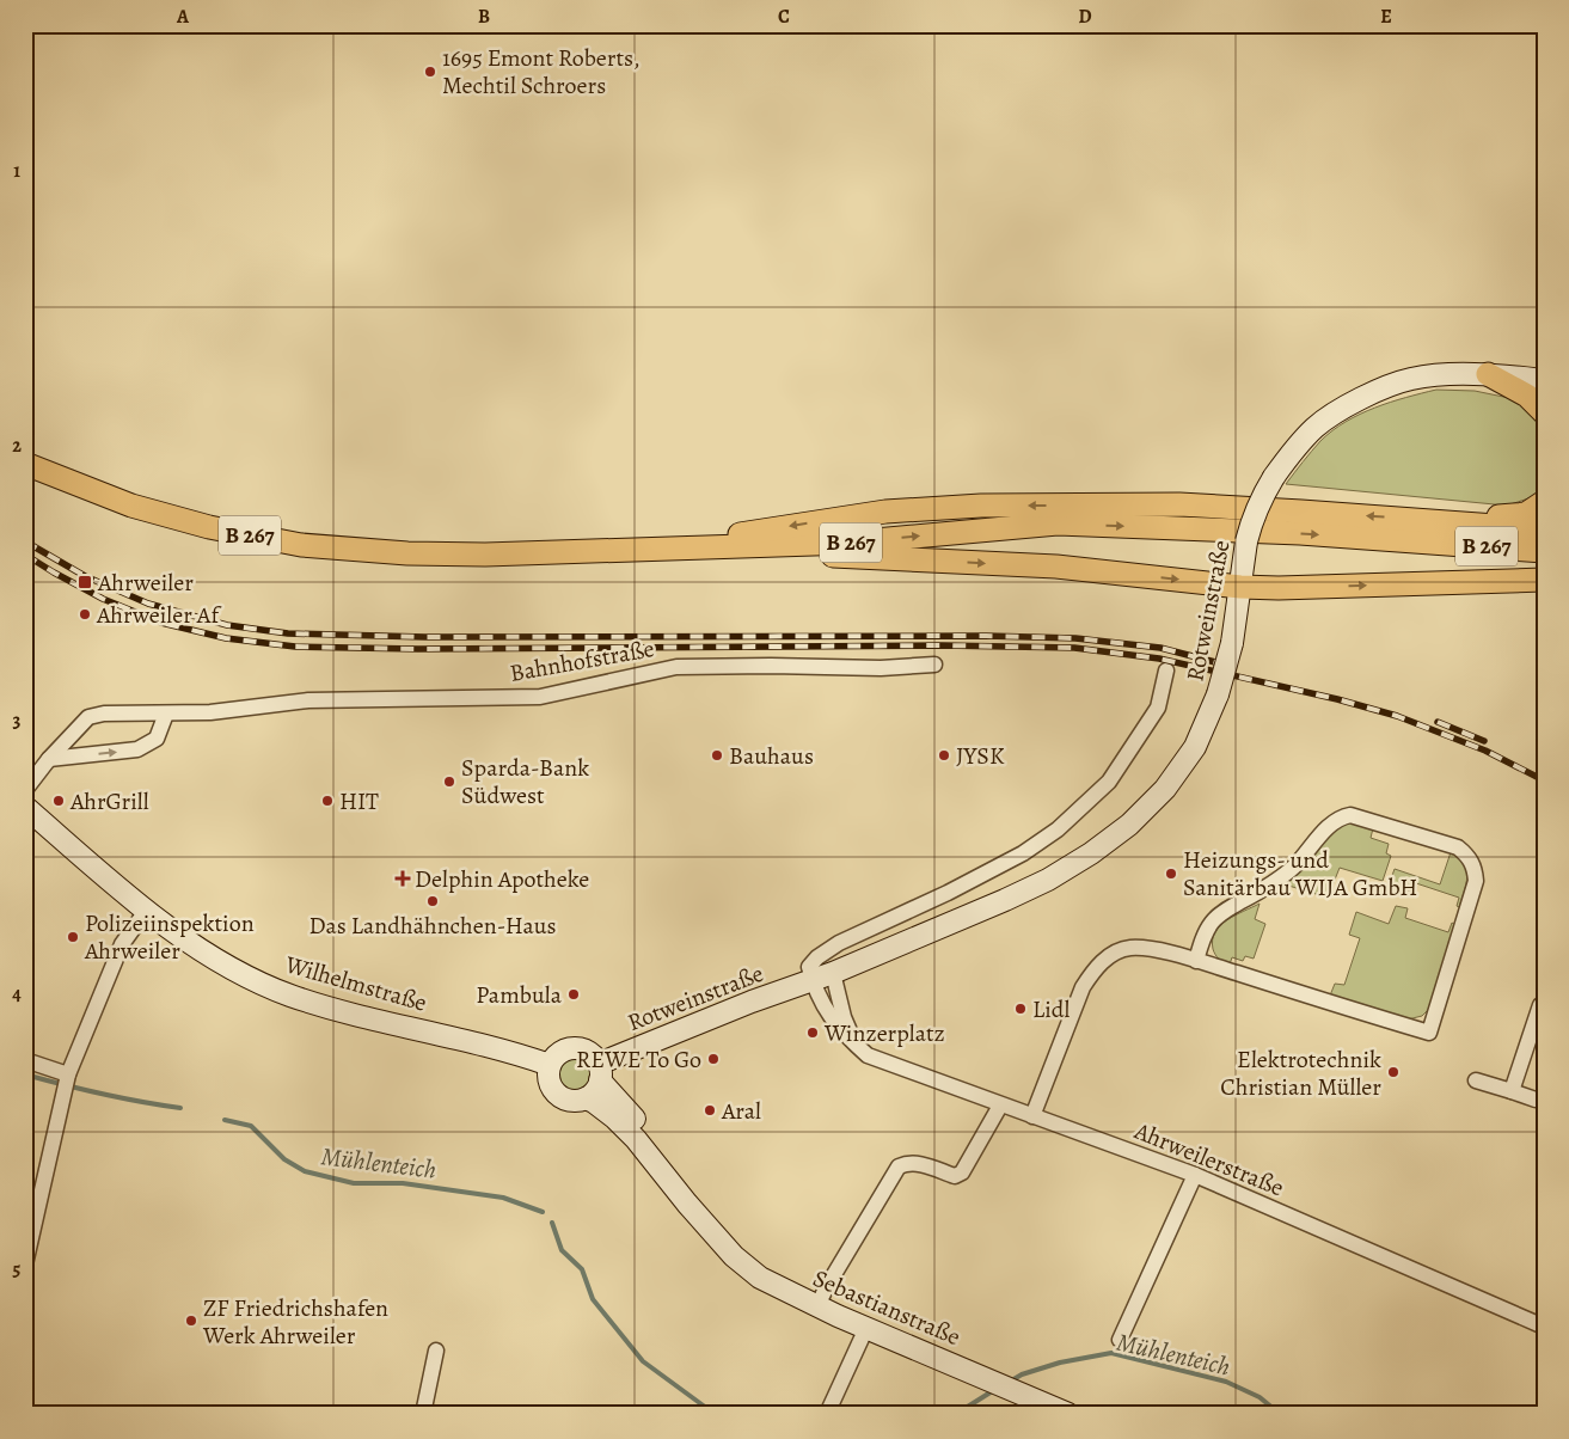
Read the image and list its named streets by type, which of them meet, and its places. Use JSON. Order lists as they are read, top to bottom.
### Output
{
  "streets": {
    "main road": [
      "B 267",
      "Rotweinstraße",
      "Wilhelmstraße",
      "Sebastianstraße"
    ],
    "street": ["Bahnhofstraße", "Ahrweilerstraße"]
  },
  "crossings": [
    ["B 267", "Rotweinstraße"],
    ["Rotweinstraße", "Wilhelmstraße"],
    ["Rotweinstraße", "Ahrweilerstraße"],
    ["Rotweinstraße", "Sebastianstraße"],
    ["Wilhelmstraße", "Sebastianstraße"]
  ],
  "water": ["Mühlenteich"],
  "places": {
    "other": [
      "1695 Emont Roberts, Mechtil Schroers",
      "Ahrweiler Af",
      "Bauhaus",
      "JYSK",
      "Sparda-Bank Südwest",
      "AhrGrill",
      "HIT",
      "Heizungs- und Sanitärbau WIJA GmbH",
      "Das Landhähnchen-Haus",
      "Polizeiinspektion Ahrweiler",
      "Pambula",
      "Lidl",
      "Winzerplatz",
      "REWE To Go",
      "Elektrotechnik Christian Müller",
      "Aral",
      "ZF Friedrichshafen Werk Ahrweiler"
    ],
    "transit": ["Ahrweiler"],
    "health": ["Delphin Apotheke"]
  },
  "grid": {
    "columns": [
      "A",
      "B",
      "C",
      "D",
      "E"
    ],
    "rows": [
      "1",
      "2",
      "3",
      "4",
      "5"
    ]
  }
}
